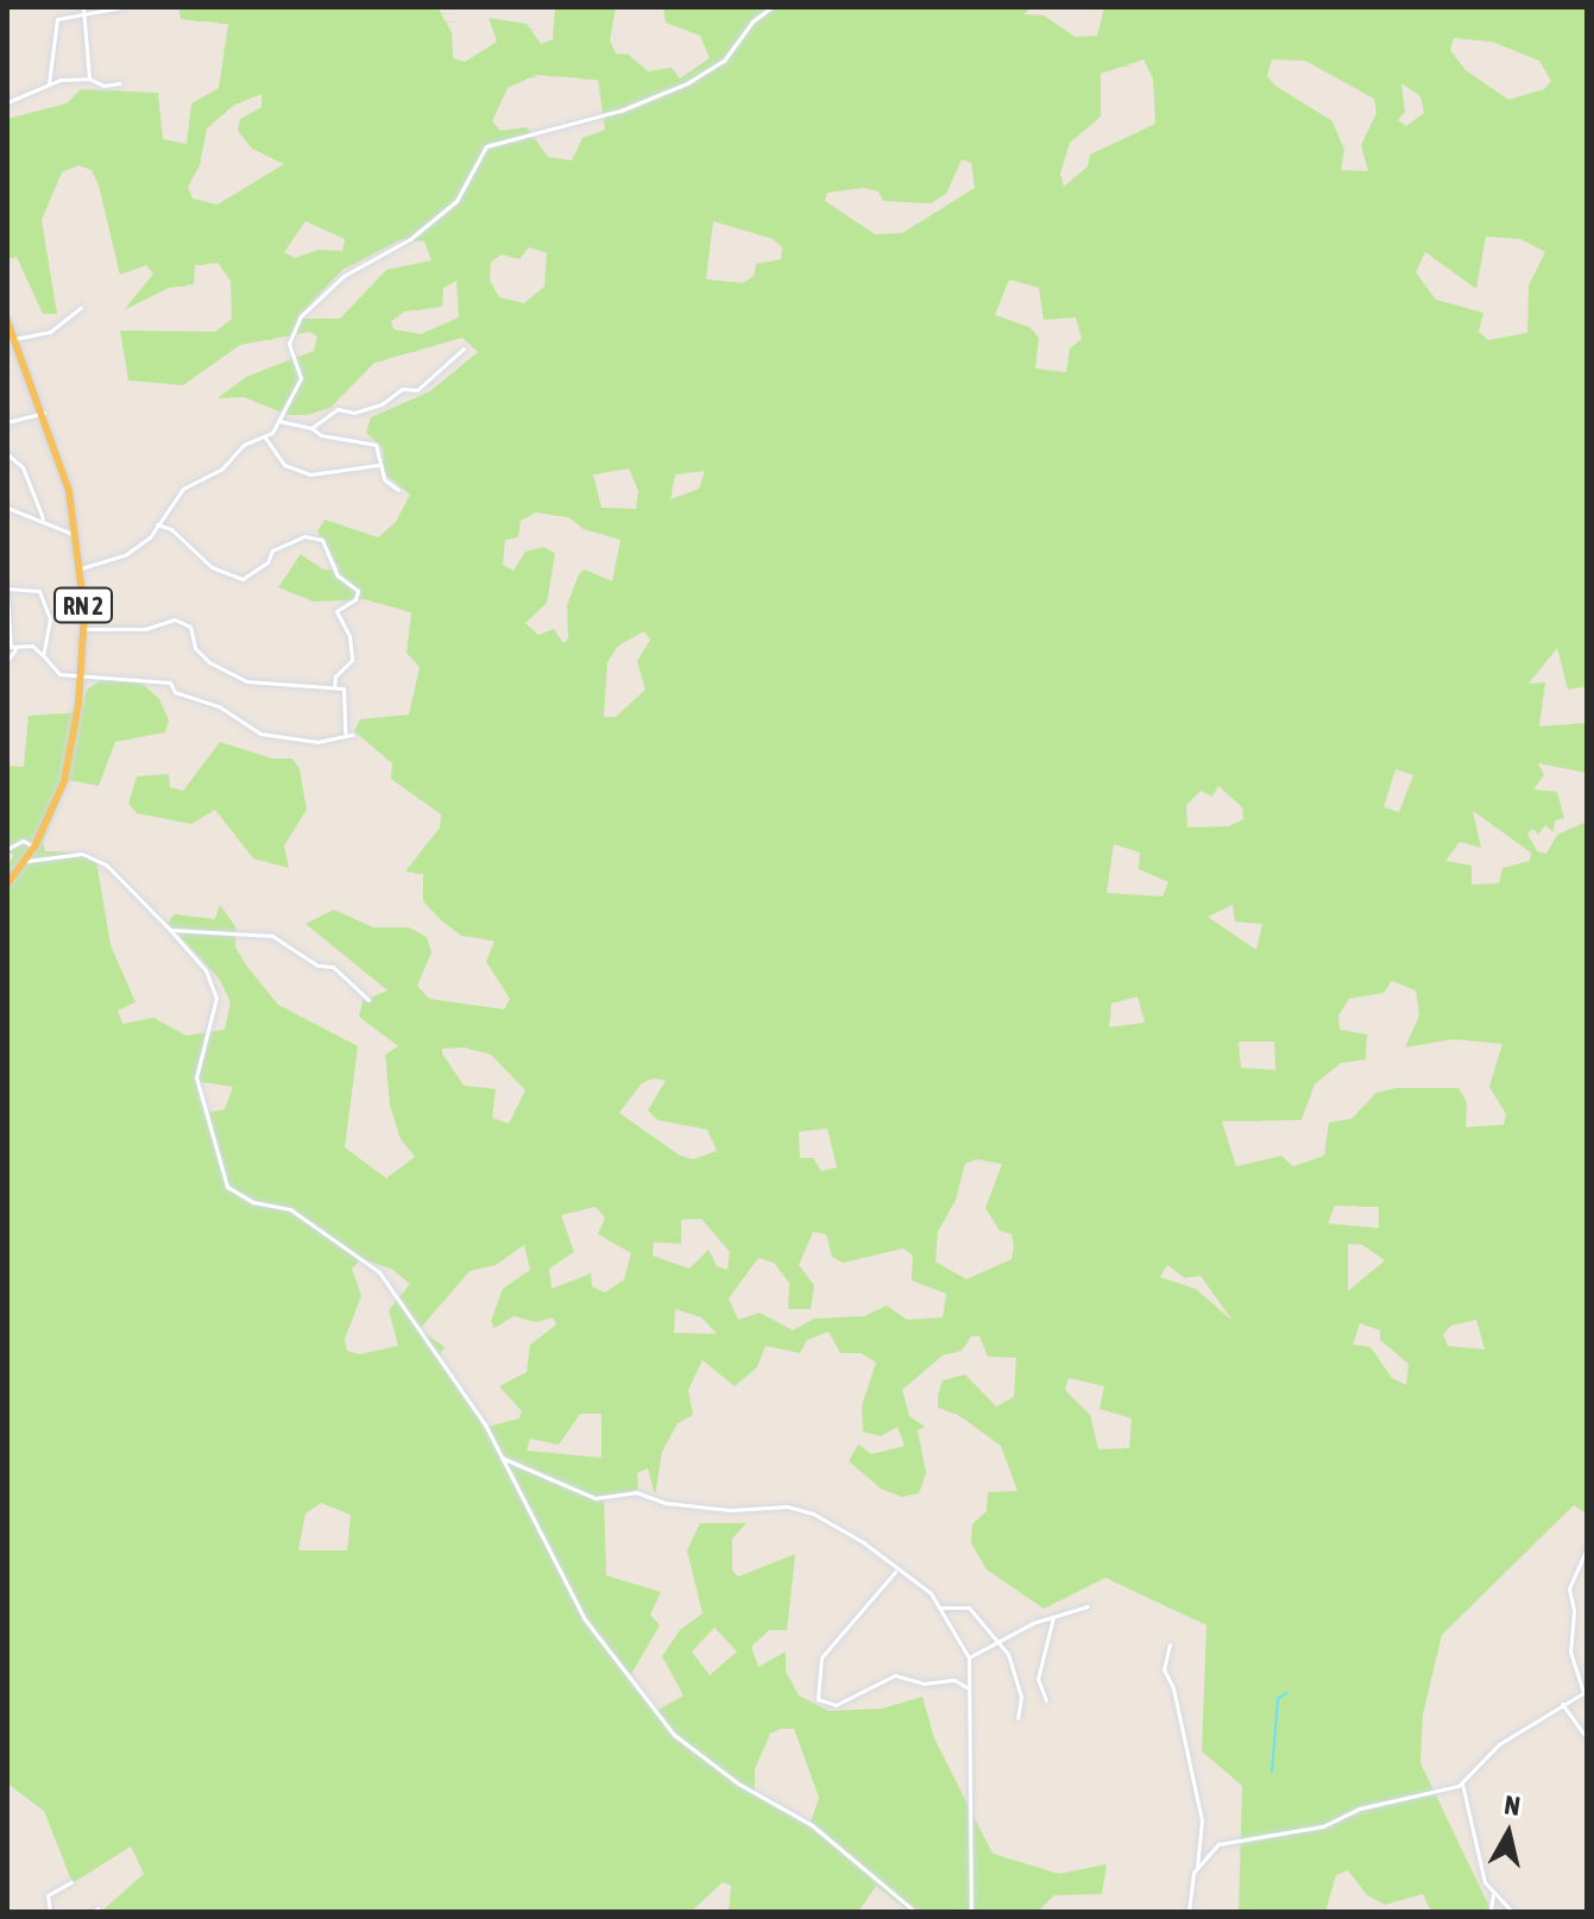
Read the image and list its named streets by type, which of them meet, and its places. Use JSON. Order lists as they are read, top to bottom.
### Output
{
  "streets": {
    "main road": ["RN 2"]
  },
  "north": "top"
}
